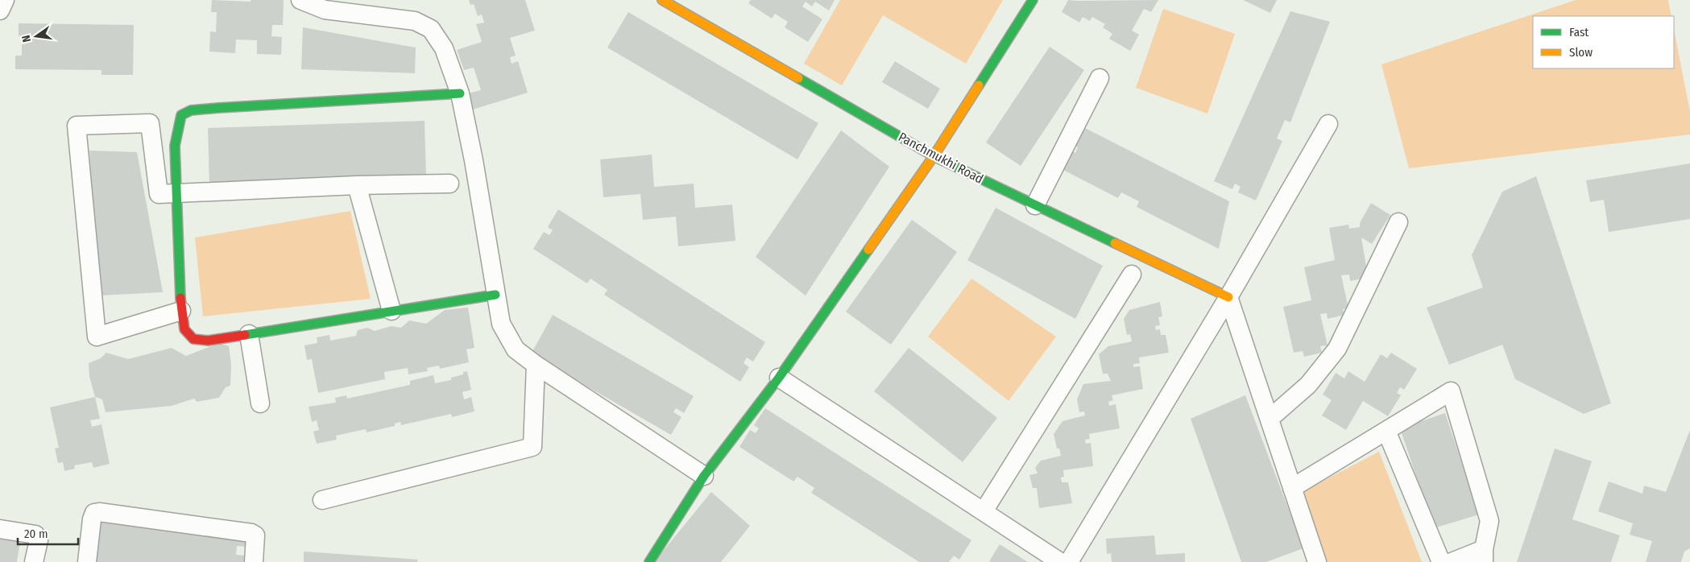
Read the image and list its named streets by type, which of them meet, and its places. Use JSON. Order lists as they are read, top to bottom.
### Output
{
  "streets": {
    "street": ["Panchmukhi Road"]
  },
  "legend": ["Fast", "Slow"],
  "scale_bar": "20 m",
  "north": "left"
}
